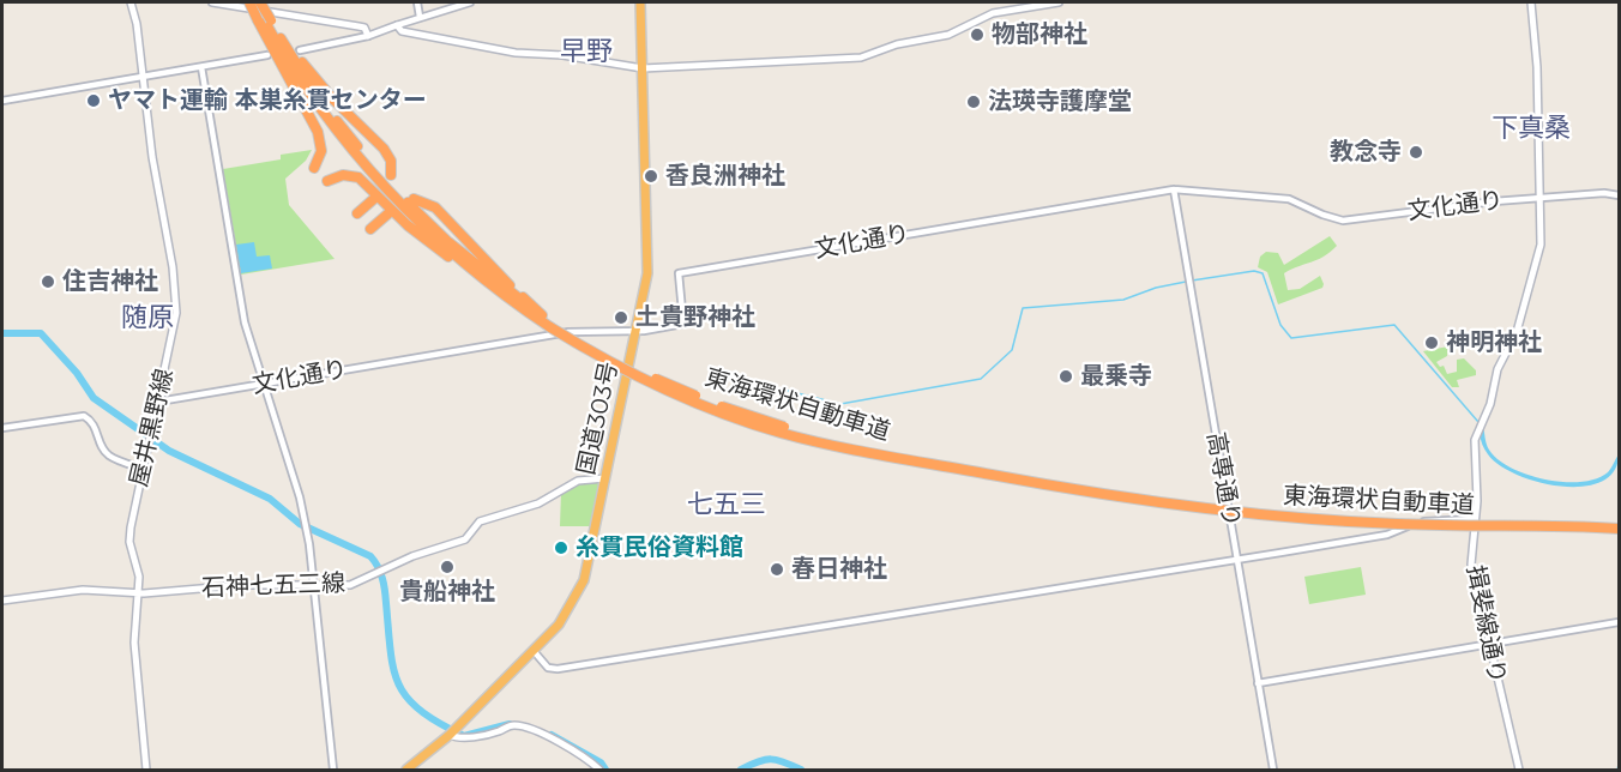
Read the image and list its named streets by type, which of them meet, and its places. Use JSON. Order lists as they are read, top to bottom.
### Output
{
  "streets": {
    "highway": ["東海環状自動車道", "国道303号"],
    "main road": ["屋井黒野線", "石神七五三線", "揖斐線通り"],
    "street": ["文化通り", "高専通り"]
  },
  "crossings": [
    ["文化通り", "国道303号"],
    ["文化通り", "屋井黒野線"],
    ["文化通り", "高専通り"],
    ["文化通り", "揖斐線通り"],
    ["国道303号", "石神七五三線"],
    ["屋井黒野線", "石神七五三線"]
  ],
  "districts": [
    "早野",
    "下真桑",
    "随原",
    "七五三"
  ],
  "places": [
    "物部神社",
    "ヤマト運輸 本巣糸貫センター",
    "法瑛寺護摩堂",
    "教念寺",
    "香良洲神社",
    "住吉神社",
    "土貴野神社",
    "神明神社",
    "最乗寺",
    "糸貫民俗資料館",
    "貴船神社",
    "春日神社"
  ]
}
